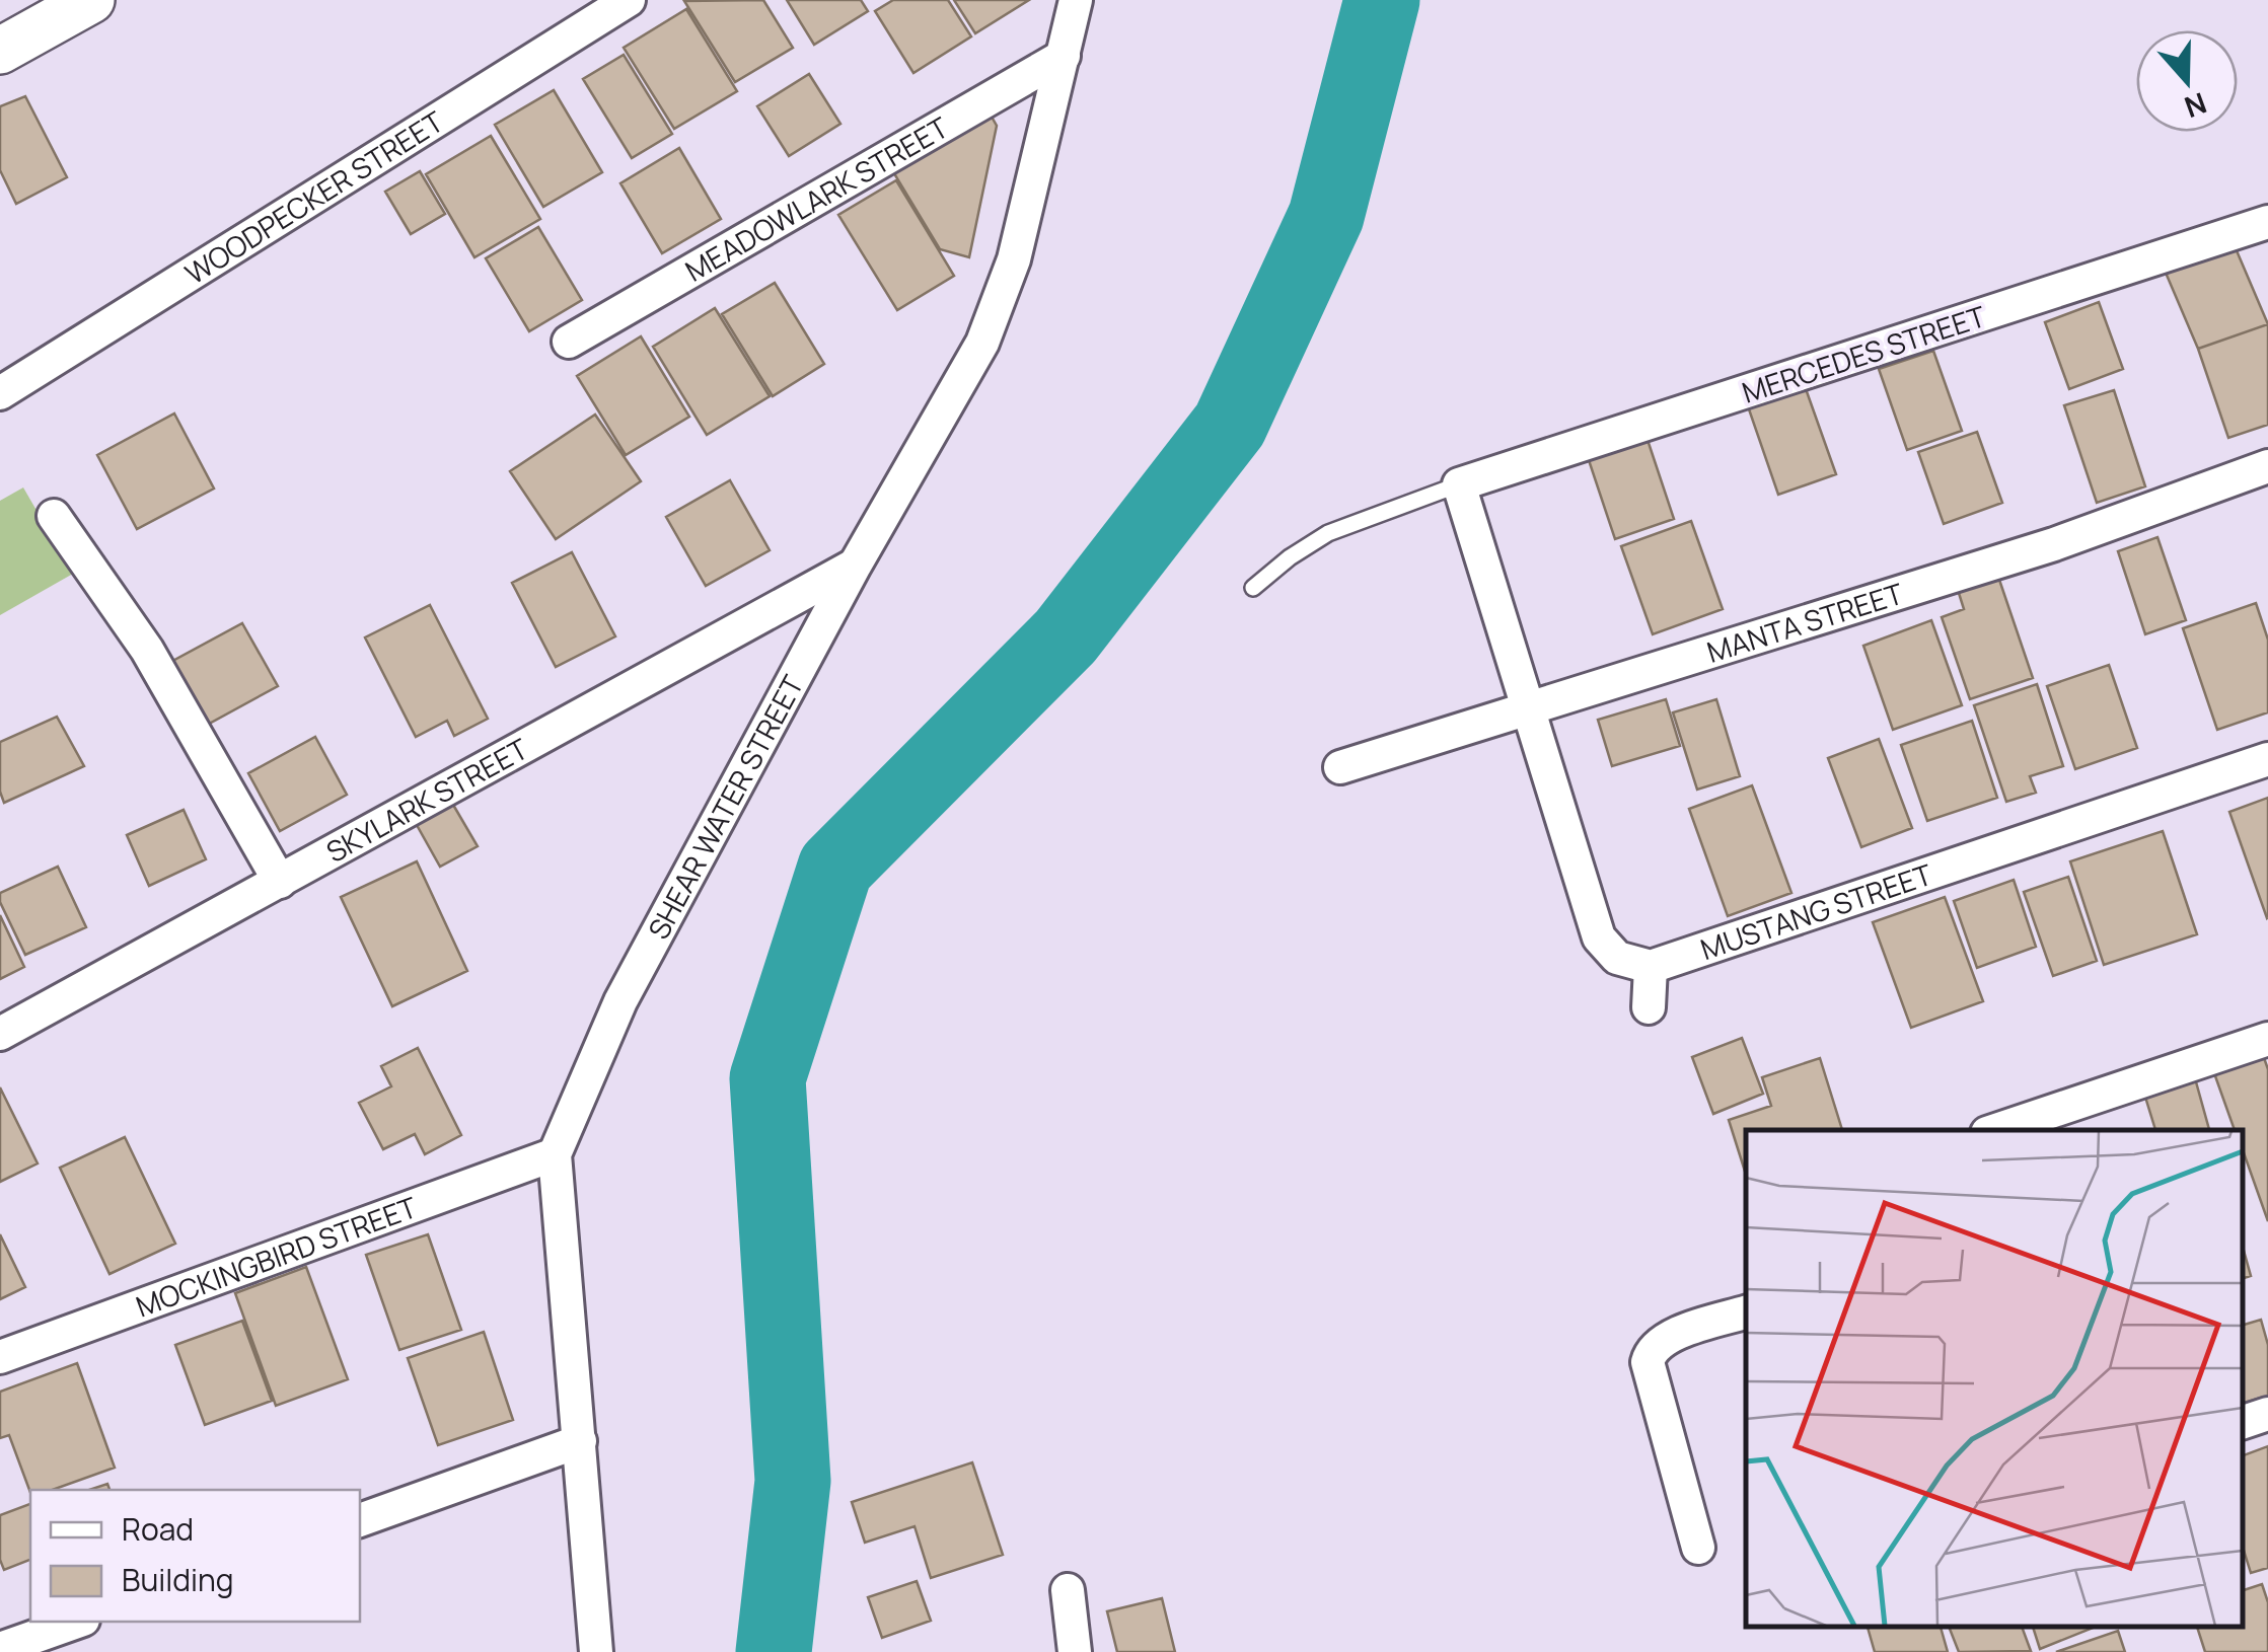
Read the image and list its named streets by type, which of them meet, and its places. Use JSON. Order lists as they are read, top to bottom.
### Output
{
  "streets": {
    "street": [
      "WOODPECKER STREET",
      "MEADOWLARK STREET",
      "MERCEDES STREET",
      "MANTA STREET",
      "SKYLARK STREET",
      "SHEAR WATER STREET",
      "MUSTANG STREET",
      "MOCKINGBIRD STREET"
    ]
  },
  "crossings": [
    ["MEADOWLARK STREET", "SHEAR WATER STREET"],
    ["SKYLARK STREET", "SHEAR WATER STREET"],
    ["SHEAR WATER STREET", "MOCKINGBIRD STREET"]
  ],
  "legend": ["Road", "Building"],
  "north": "bottom"
}
